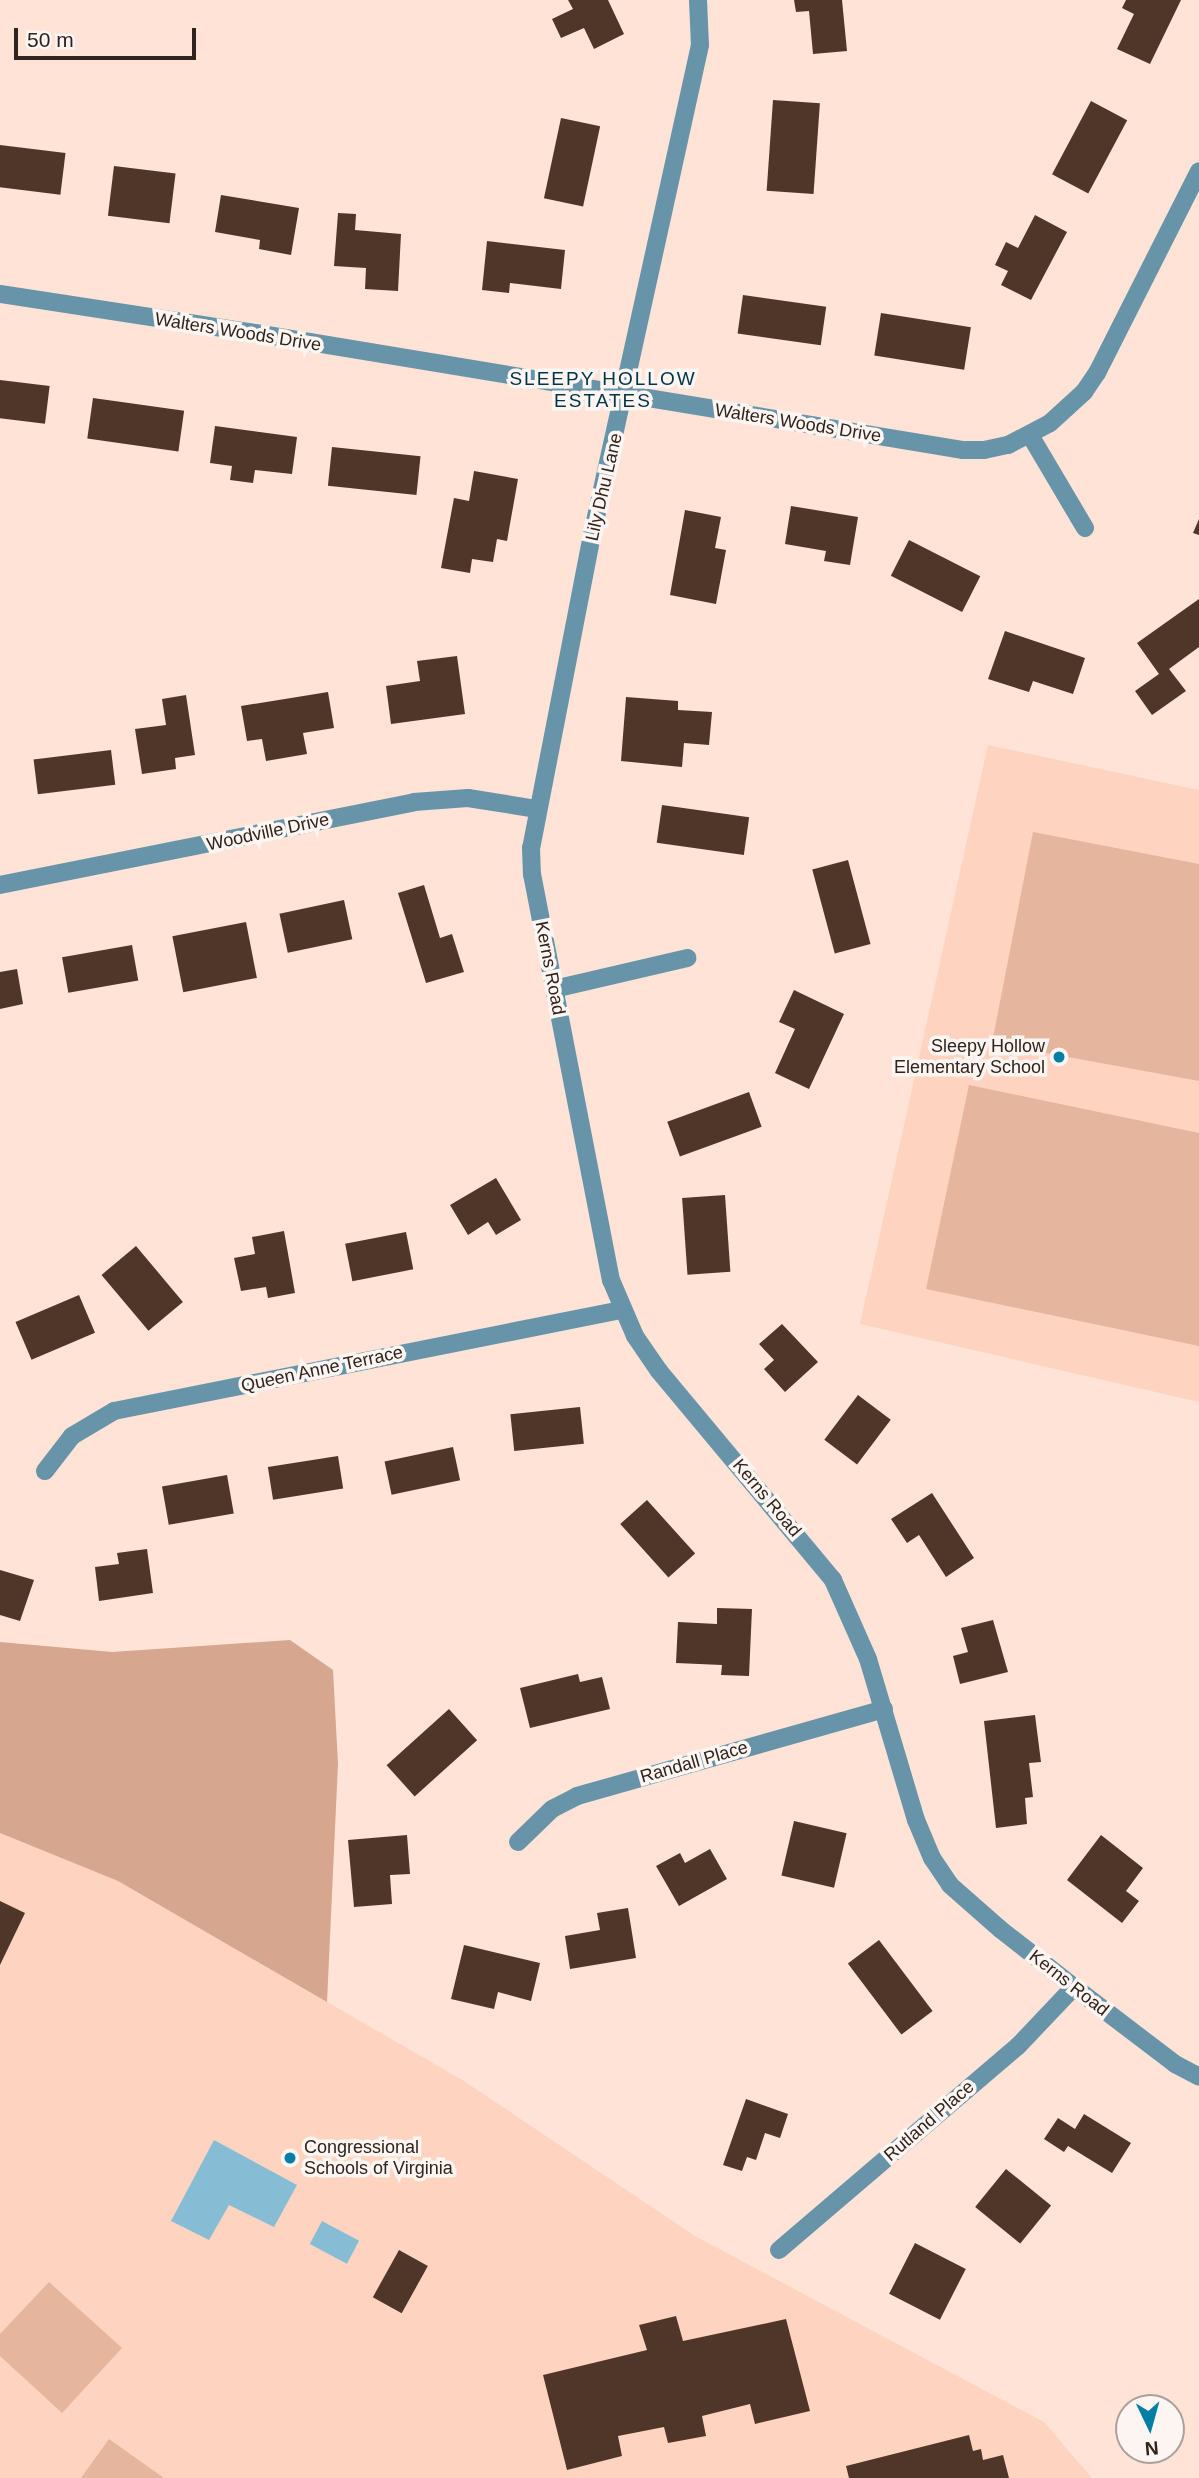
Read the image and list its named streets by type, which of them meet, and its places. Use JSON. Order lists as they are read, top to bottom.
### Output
{
  "streets": {
    "street": [
      "Walters Woods Drive",
      "Lily Dhu Lane",
      "Woodville Drive",
      "Kerns Road",
      "Queen Anne Terrace",
      "Randall Place",
      "Rutland Place"
    ]
  },
  "crossings": [
    ["Walters Woods Drive", "Lily Dhu Lane"],
    ["Lily Dhu Lane", "Woodville Drive"],
    ["Lily Dhu Lane", "Kerns Road"],
    ["Woodville Drive", "Kerns Road"],
    ["Kerns Road", "Queen Anne Terrace"],
    ["Kerns Road", "Randall Place"],
    ["Kerns Road", "Rutland Place"]
  ],
  "districts": ["SLEEPY HOLLOW ESTATES"],
  "places": ["Sleepy Hollow Elementary School", "Congressional Schools of Virginia"],
  "scale_bar": "50 m",
  "north": "bottom"
}
